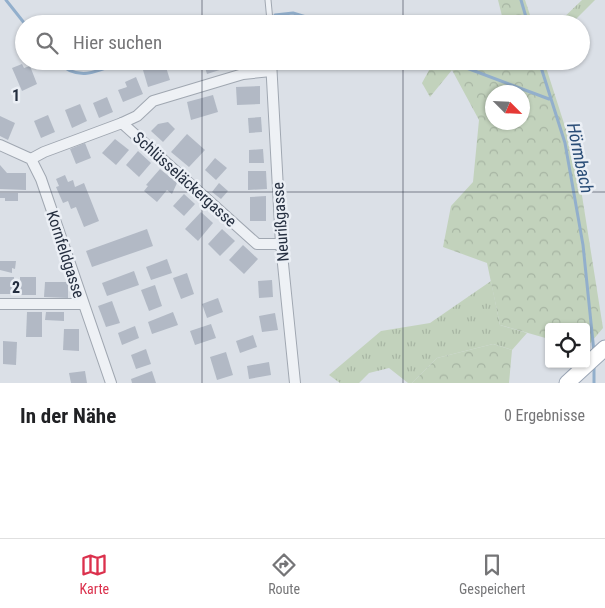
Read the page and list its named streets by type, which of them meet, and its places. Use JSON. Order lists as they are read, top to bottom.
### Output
{
  "streets": {
    "street": ["Schlüsseläckergasse", "Neurißgasse", "Kornfeldgasse"]
  },
  "crossings": [
    ["Schlüsseläckergasse", "Neurißgasse"],
    ["Schlüsseläckergasse", "Kornfeldgasse"]
  ],
  "water": ["Hörmbach"],
  "north": "bottom right",
  "page": {
    "search": "Hier suchen",
    "heading": ["In der Nähe", "0 Ergebnisse"],
    "nav": ["Karte", "Route", "Gespeichert"]
  },
  "grid": {
    "rows": ["1", "2"]
  }
}
